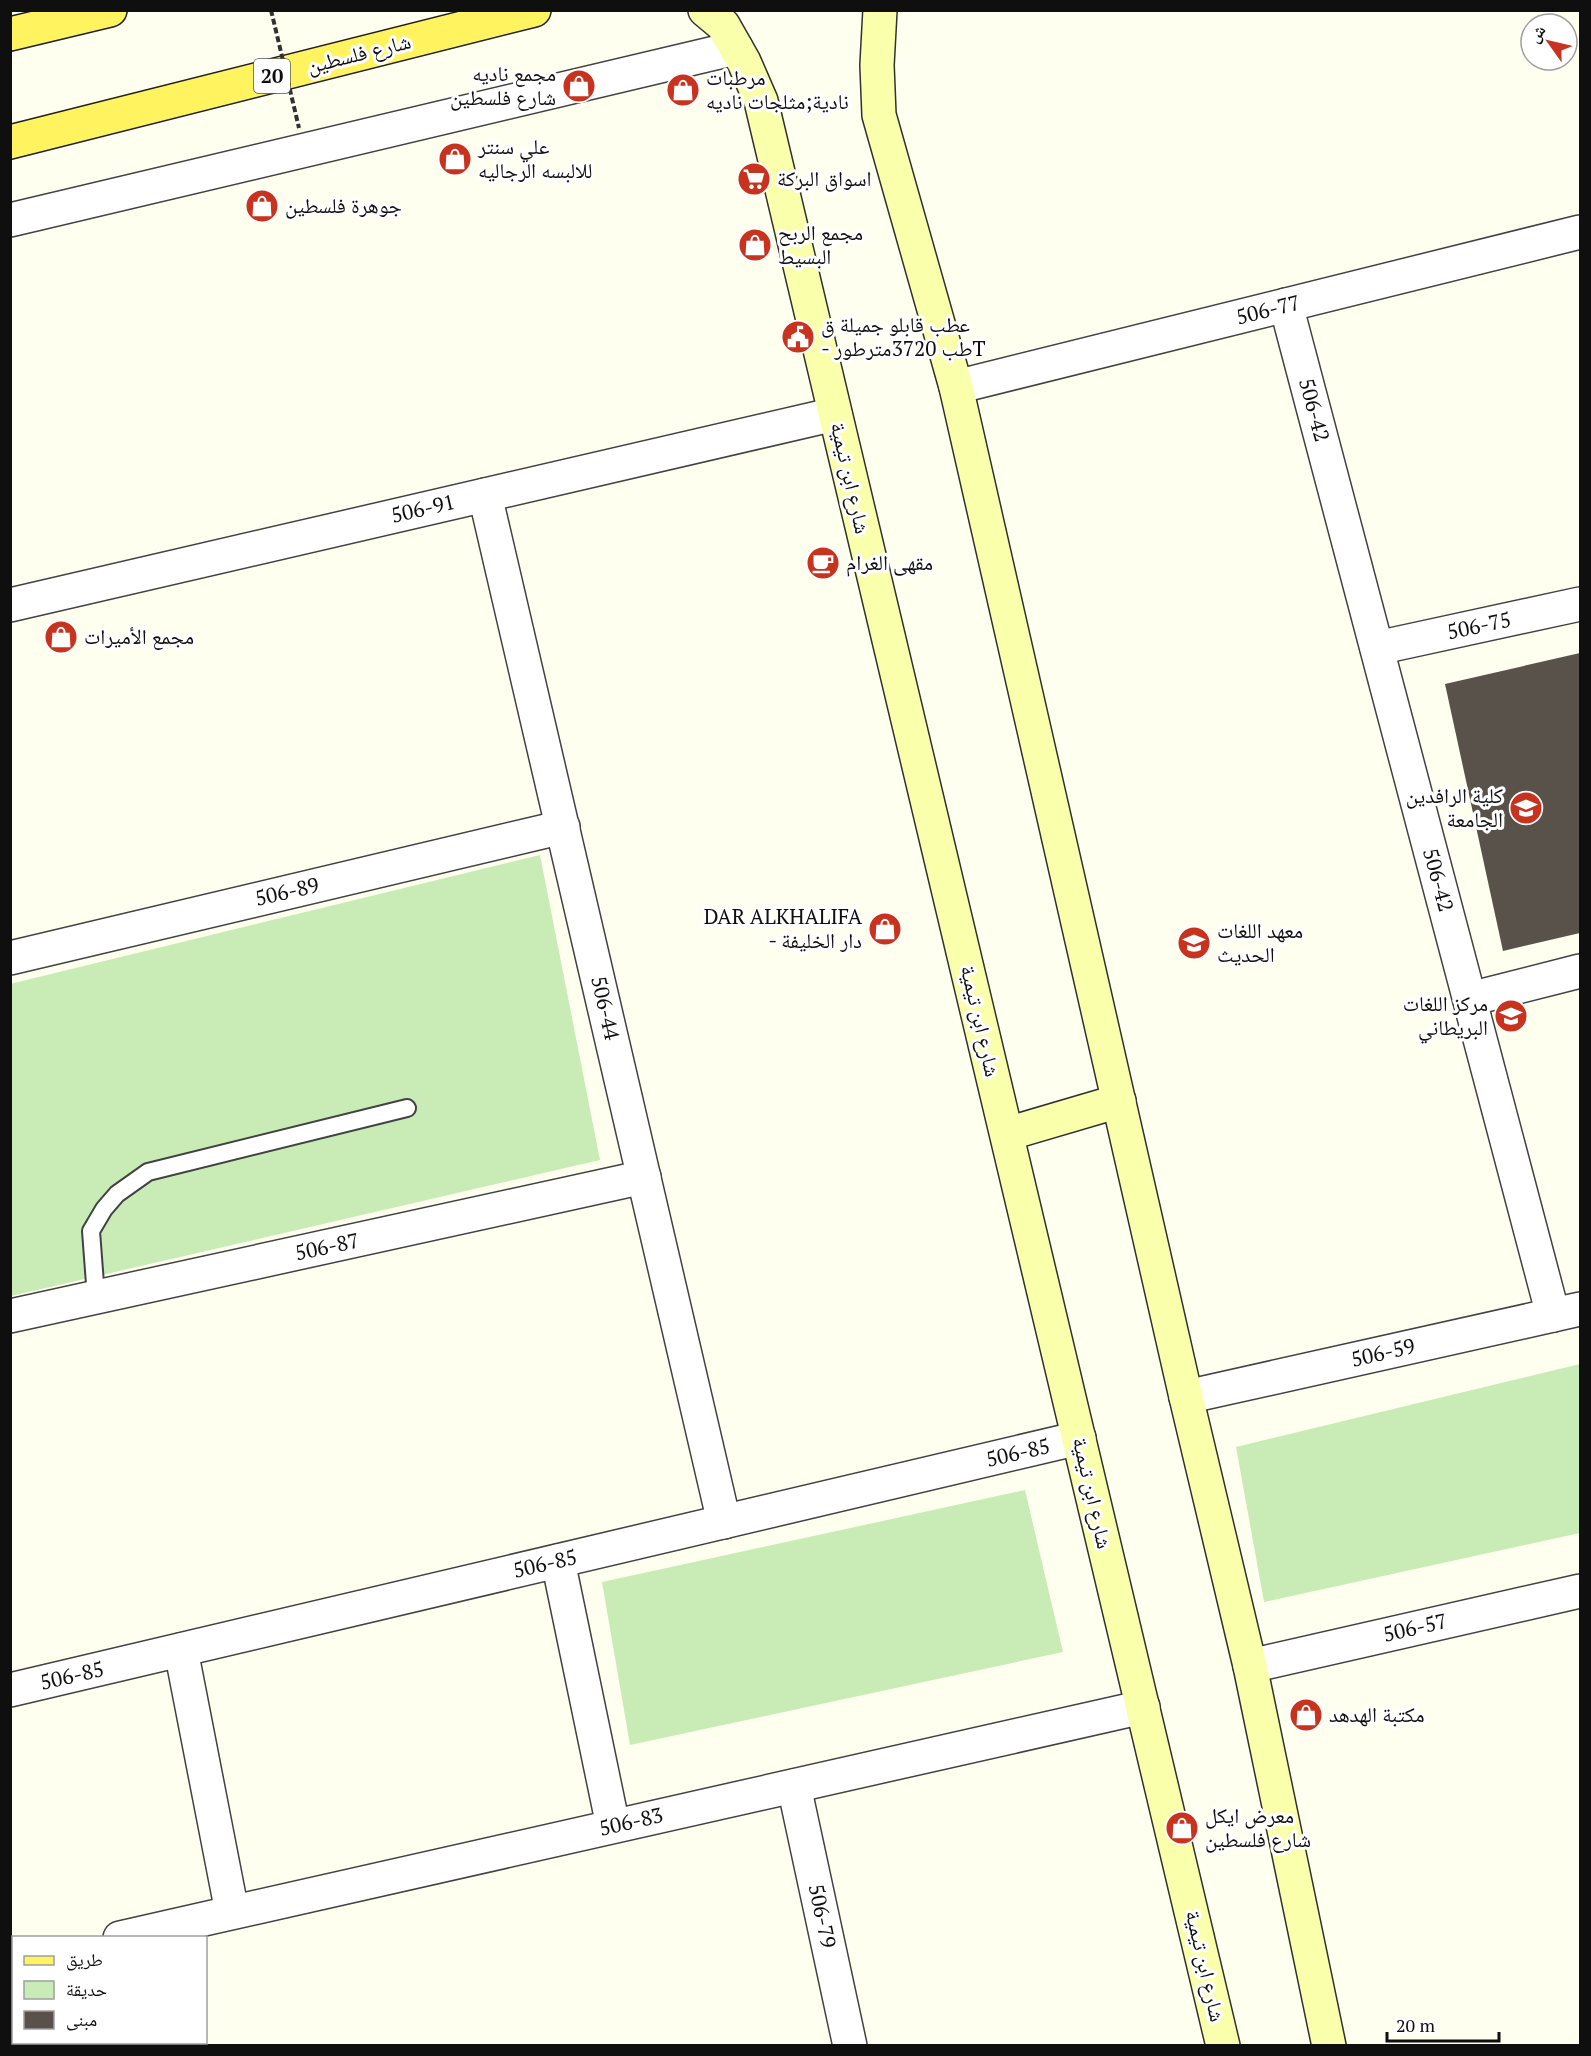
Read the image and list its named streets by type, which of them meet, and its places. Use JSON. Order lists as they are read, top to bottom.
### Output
{
  "streets": {
    "main road": ["شارع فلسطين", "20"],
    "street": [
      "506-77",
      "506-42",
      "شارع ابن تيمية",
      "506-91",
      "506-75",
      "506-89",
      "506-44",
      "506-87",
      "506-59",
      "506-85",
      "506-57",
      "506-83",
      "506-79"
    ]
  },
  "crossings": [
    ["506-77", "506-42"],
    ["506-42", "506-75"],
    ["506-42", "506-59"],
    ["شارع ابن تيمية", "506-91"],
    ["شارع ابن تيمية", "506-85"],
    ["شارع ابن تيمية", "506-83"],
    ["506-91", "506-44"],
    ["506-89", "506-44"],
    ["506-44", "506-87"],
    ["506-44", "506-85"],
    ["506-83", "506-79"]
  ],
  "places": {
    "shop": [
      "مجمع ناديه شارع فلسطين",
      "مرطبات نادية;مثلجات ناديه",
      "علي سنتر للالبسه الرجاليه",
      "جوهرة فلسطين",
      "مجمع الربح البسيط",
      "مجمع الأميرات",
      "DAR ALKHALIFA - دار الخليفة",
      "مكتبة الهدهد",
      "معرض ايكل شارع فلسطين"
    ],
    "supermarket": ["اسواق البركة"],
    "public building": ["عطب قابلو جميلة ق - طب 3720مترطورT"],
    "cafe": ["مقهى الغرام"],
    "school or university": ["كلية الرافدين الجامعة", "معهد اللغات الحديث", "مركز اللغات البريطاني"]
  },
  "legend": ["طريق", "حديقة", "مبنى"],
  "scale_bar": "20 m",
  "north": "top left"
}
